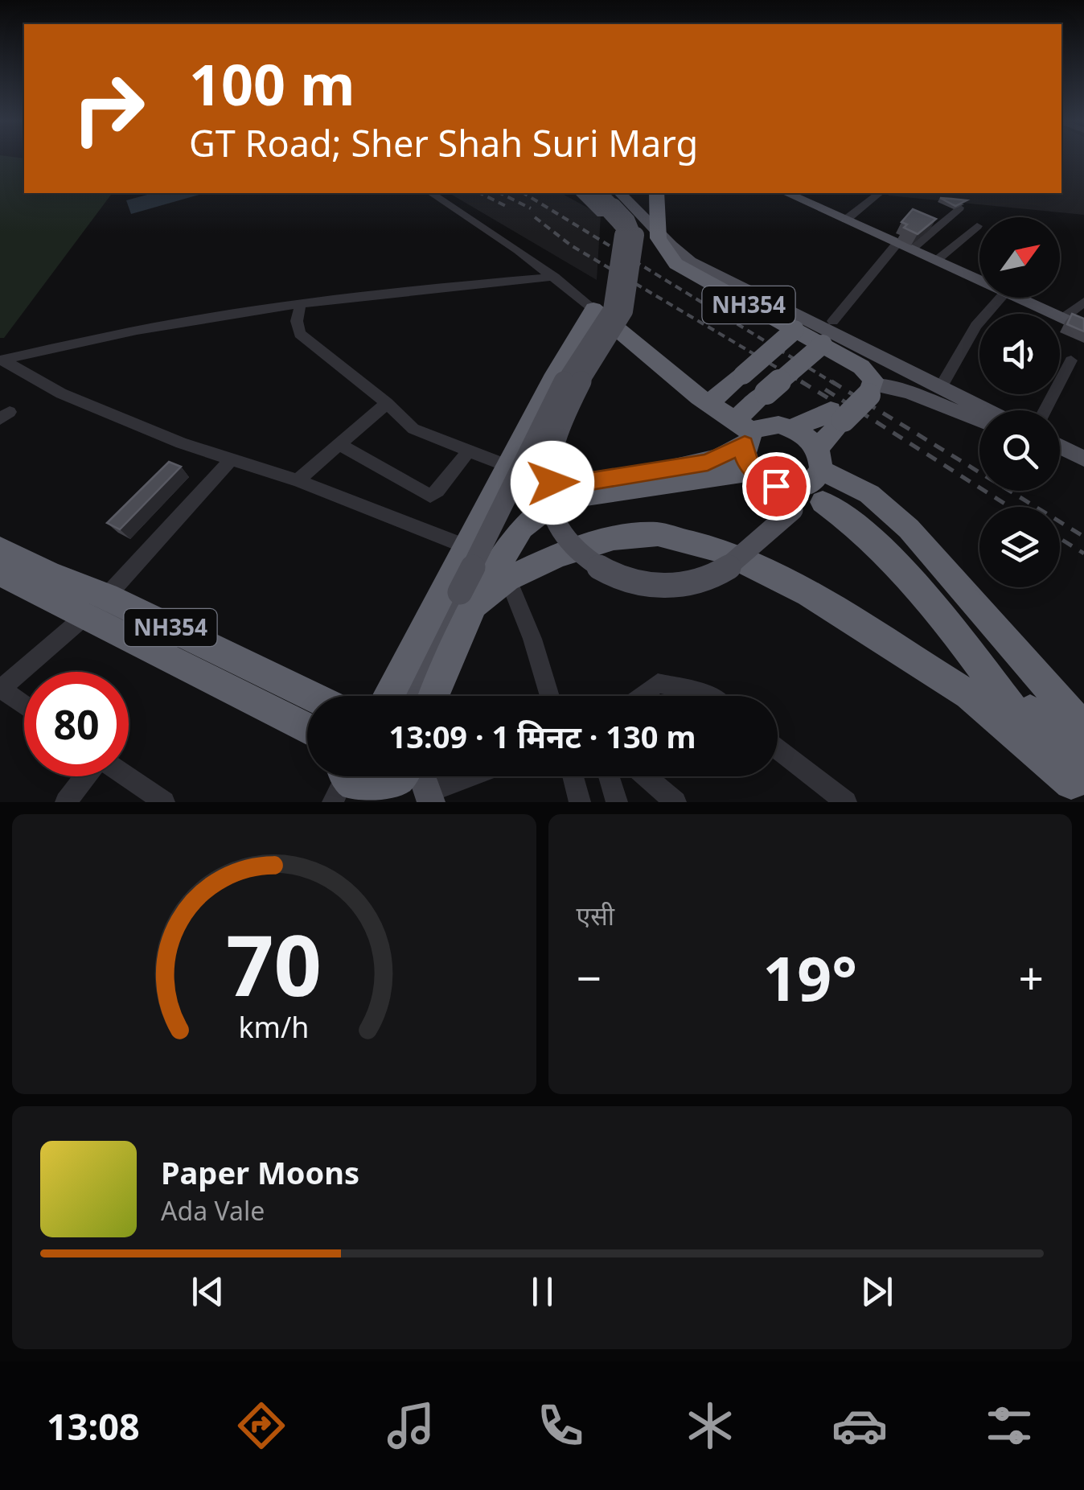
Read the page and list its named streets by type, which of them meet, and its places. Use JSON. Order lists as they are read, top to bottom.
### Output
{
  "streets": {
    "highway": ["NH354"]
  },
  "north": "top right",
  "page": {
    "turn": ["100 m", "GT Road; Sher Shah Suri Marg"],
    "limit": "80",
    "trip": "13:09 · 1 मिनट · 130 m",
    "tile": "एसी",
    "heat": ["−", "19°", "+"],
    "song": ["Paper Moons", "Ada Vale"],
    "tabs": "13:08",
    "gauge": ["70", "km/h"]
  }
}
